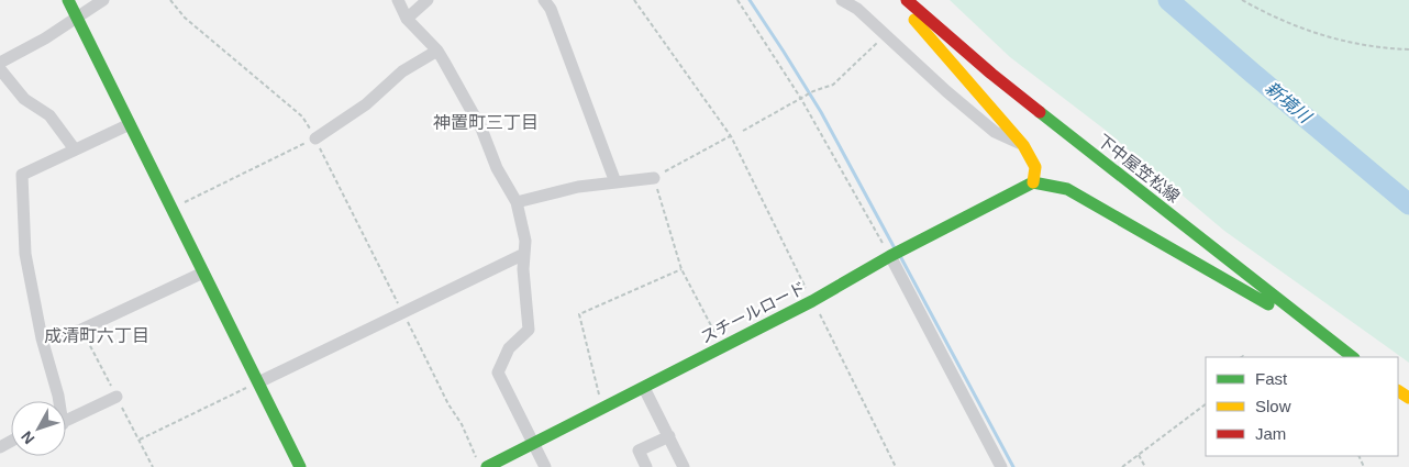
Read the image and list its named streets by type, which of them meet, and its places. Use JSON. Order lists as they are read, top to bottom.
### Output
{
  "streets": {
    "street": ["下中屋笠松線", "スチールロード"]
  },
  "districts": ["神置町三丁目", "成清町六丁目"],
  "water": ["新境川"],
  "legend": ["Fast", "Slow", "Jam"],
  "north": "bottom left"
}
